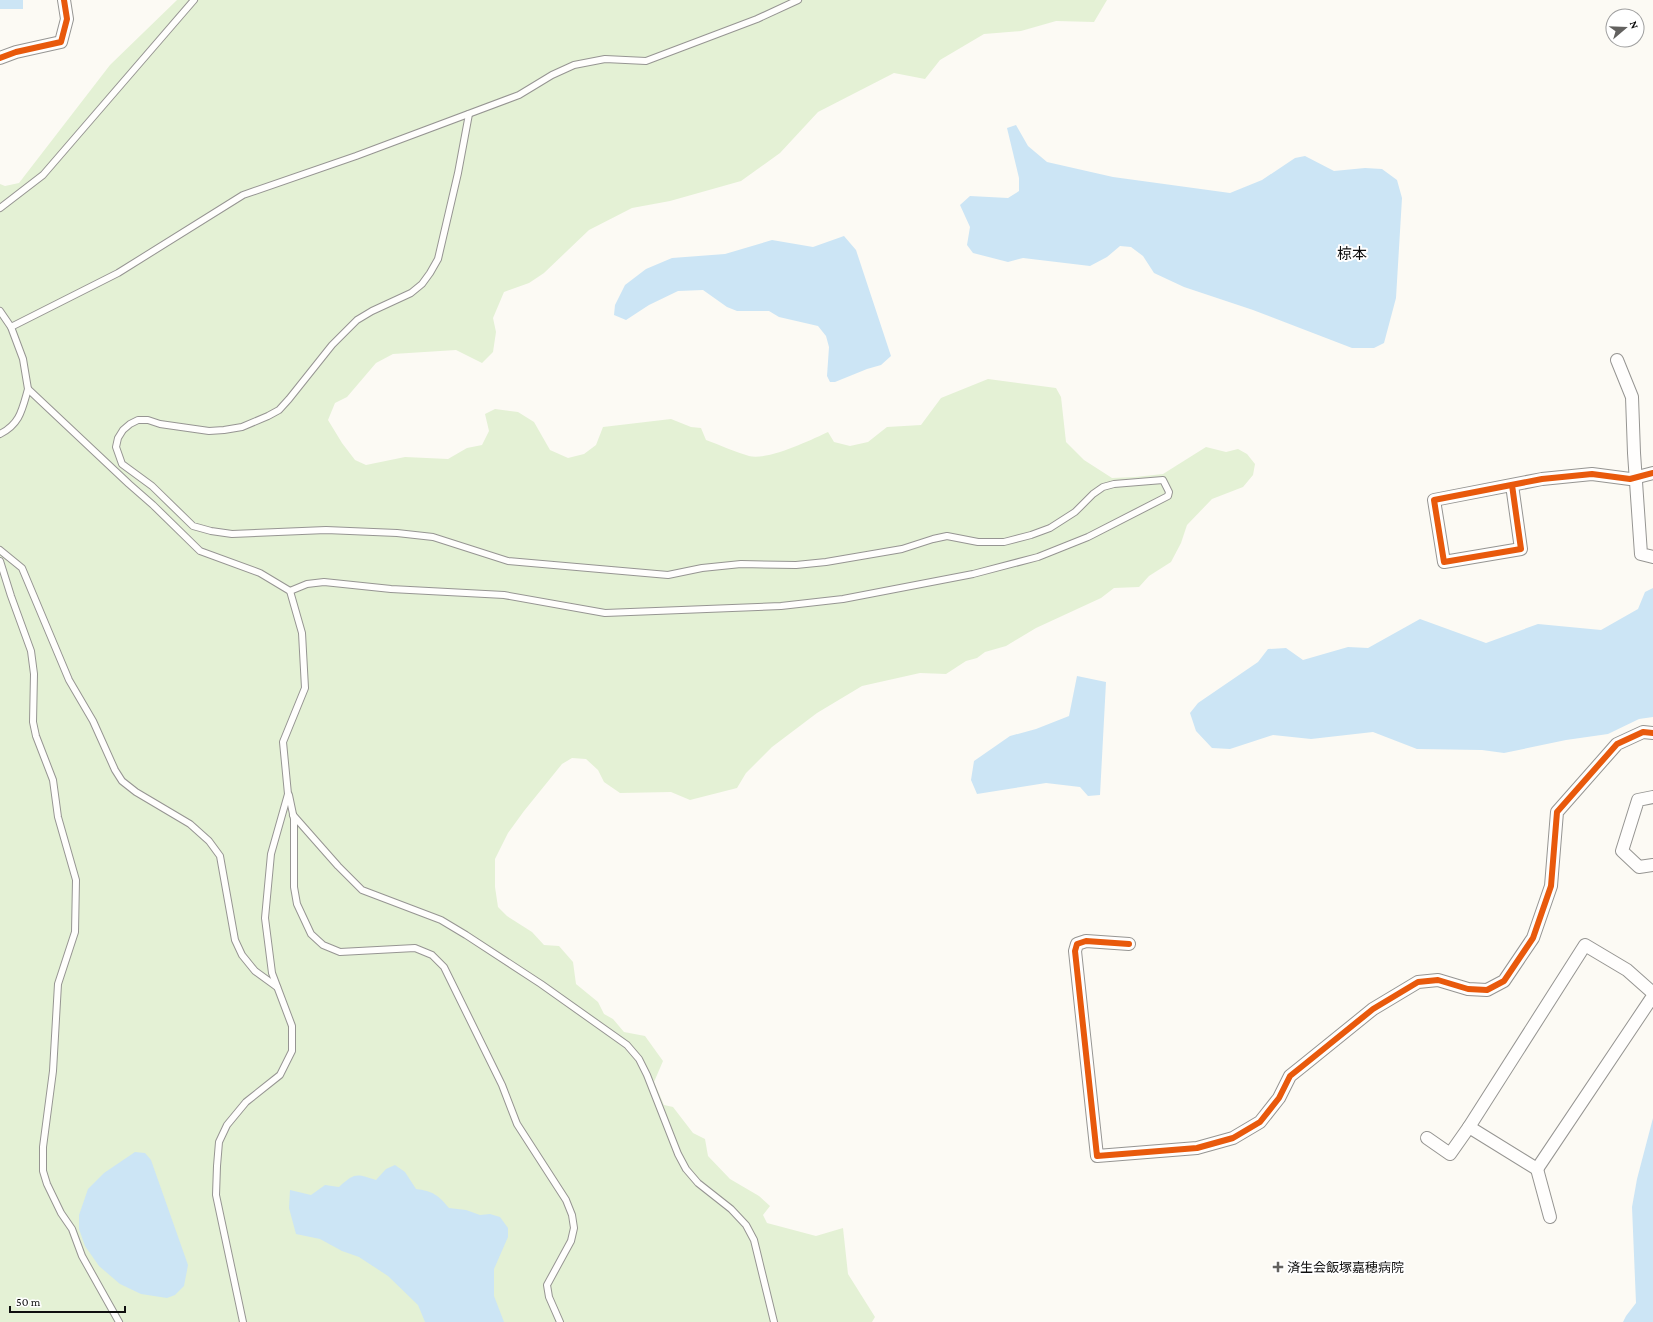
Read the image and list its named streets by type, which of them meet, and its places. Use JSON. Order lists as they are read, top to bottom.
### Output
{
  "districts": ["椋本"],
  "places": {
    "health": ["済生会飯塚嘉穂病院"]
  },
  "scale_bar": "50 m",
  "north": "right"
}
